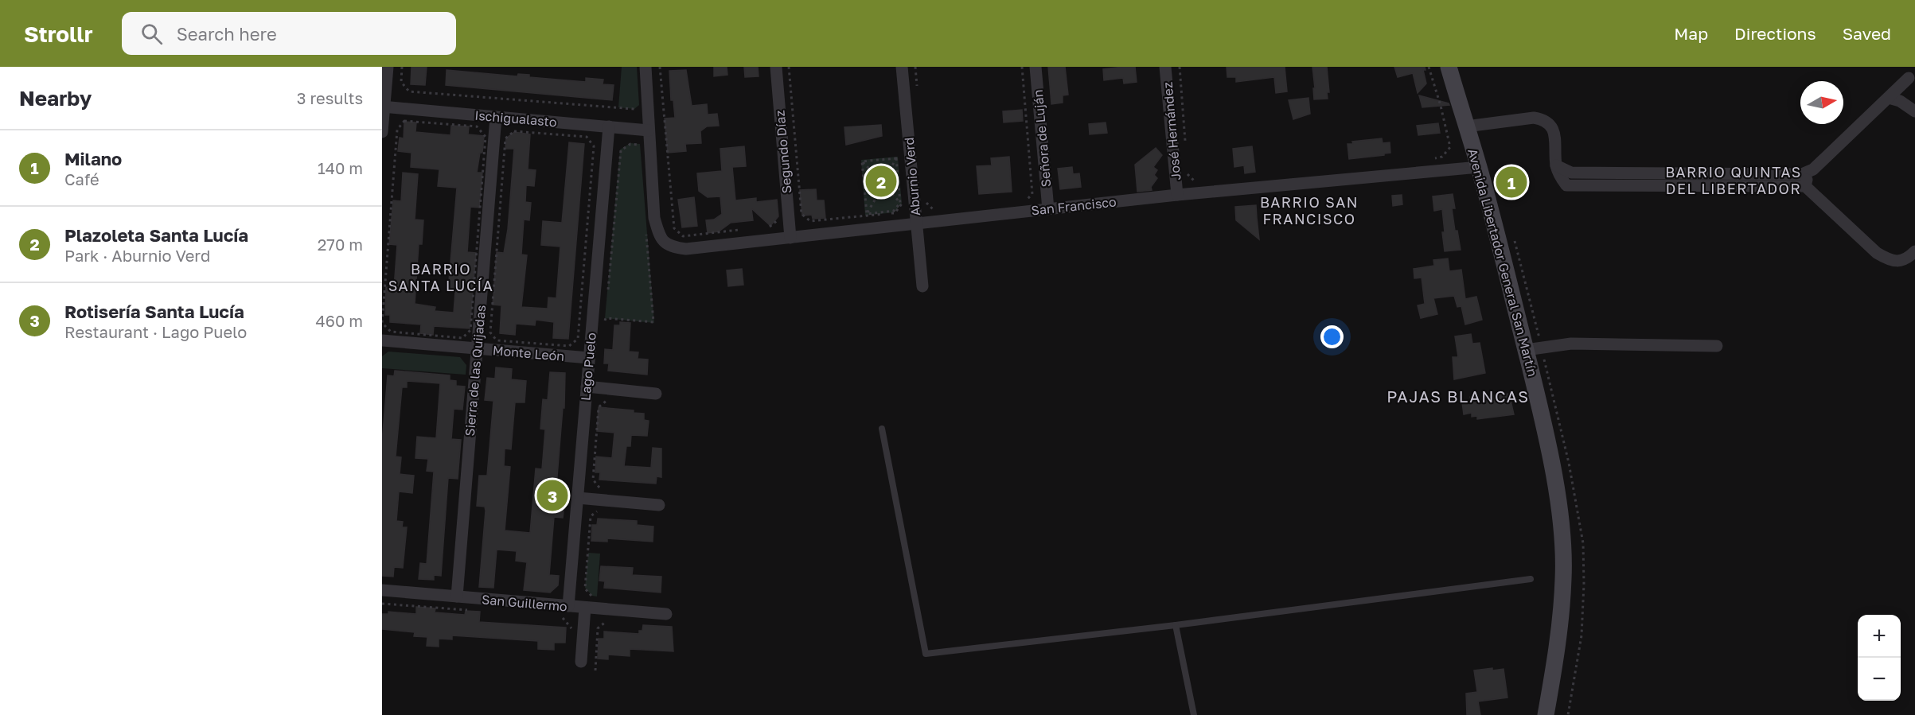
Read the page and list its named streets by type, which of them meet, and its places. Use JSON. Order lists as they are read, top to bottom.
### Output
{
  "streets": {
    "main road": ["Avenida Libertador General San Martín"],
    "street": [
      "Ischigualasto",
      "José Hernández",
      "Señora de Luján",
      "Segundo Díaz",
      "Aburnio Verd",
      "San Francisco",
      "Monte León",
      "Lago Puelo",
      "Sierra de las Quijadas",
      "San Guillermo"
    ]
  },
  "crossings": [
    ["Ischigualasto", "San Francisco"],
    ["Ischigualasto", "Lago Puelo"],
    ["Ischigualasto", "Sierra de las Quijadas"],
    ["José Hernández", "San Francisco"],
    ["Señora de Luján", "San Francisco"],
    ["Segundo Díaz", "San Francisco"],
    ["Aburnio Verd", "San Francisco"],
    ["San Francisco", "Avenida Libertador General San Martín"],
    ["Monte León", "Lago Puelo"],
    ["Monte León", "Sierra de las Quijadas"],
    ["Lago Puelo", "San Guillermo"],
    ["Sierra de las Quijadas", "San Guillermo"]
  ],
  "districts": [
    "BARRIO QUINTAS DEL LIBERTADOR",
    "BARRIO SAN FRANCISCO",
    "BARRIO SANTA LUCÍA",
    "PAJAS BLANCAS"
  ],
  "north": "right",
  "page": {
    "header": "Strollr",
    "search": "Search here",
    "nav": ["Map", "Directions", "Saved"],
    "heading": ["Nearby", "3 results"],
    "list": [
      {
        "mark": "1",
        "name": "Milano",
        "note": "Café",
        "value": "140 m"
      },
      {
        "mark": "2",
        "name": "Plazoleta Santa Lucía",
        "note": "Park · Aburnio Verd",
        "value": "270 m"
      },
      {
        "mark": "3",
        "name": "Rotisería Santa Lucía",
        "note": "Restaurant · Lago Puelo",
        "value": "460 m"
      }
    ],
    "pins": ["2", "1", "3"],
    "map_buttons": ["+", "−"]
  }
}
